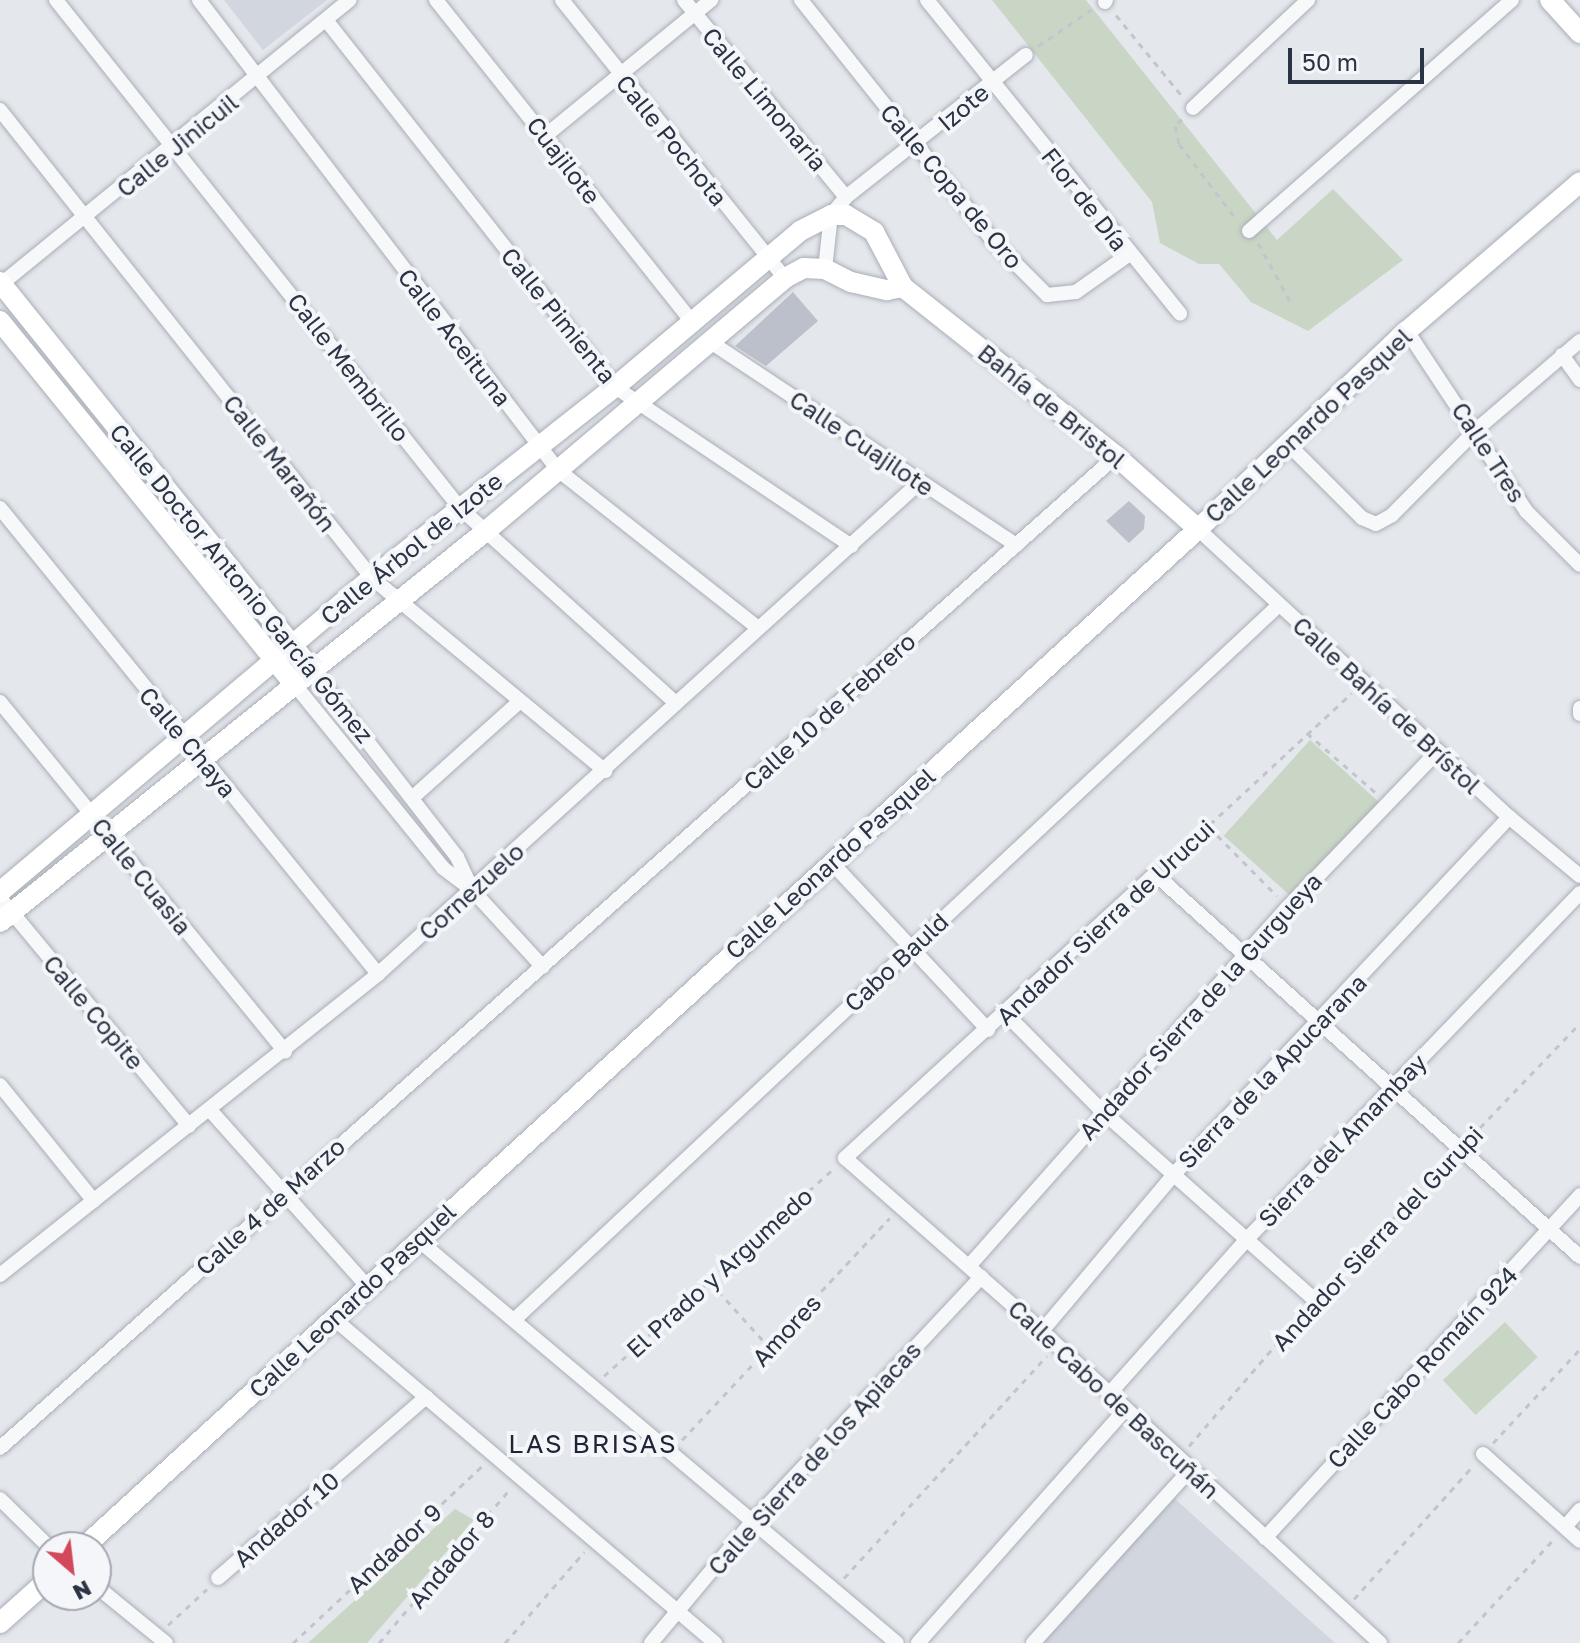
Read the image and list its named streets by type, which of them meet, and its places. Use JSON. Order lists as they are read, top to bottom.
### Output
{
  "streets": {
    "street": [
      "Calle Limonaria",
      "Izote",
      "Calle Pochota",
      "Calle Jinicuil",
      "Cuajilote",
      "Calle Copa de Oro",
      "Flor de Día",
      "Calle Pimienta",
      "Calle Aceituna",
      "Calle Membrillo",
      "Bahía de Bristol",
      "Calle Leonardo Pasquel",
      "Calle Cuajilote",
      "Calle Tres",
      "Calle Marañón",
      "Calle Árbol de Izote",
      "Calle Doctor Antonio García Gómez",
      "Calle Bahía de Brístol",
      "Calle 10 de Febrero",
      "Calle Chaya",
      "Calle Cuasia",
      "Cornezuelo",
      "Andador Sierra de Urucui",
      "Cabo Bauld",
      "Andador Sierra de la Gurgueya",
      "Calle Copite",
      "Sierra de la Apucarana",
      "Sierra del Amambay",
      "Calle 4 de Marzo",
      "Calle Cabo Romaín 924",
      "Calle Cabo de Bascuñán",
      "Calle Sierra de los Apiacas",
      "Andador 10"
    ],
    "path": [
      "Andador Sierra del Gurupi",
      "El Prado y Argumedo",
      "Amores",
      "Andador 9",
      "Andador 8"
    ]
  },
  "crossings": [
    ["Calle Limonaria", "Izote"],
    ["Izote", "Calle Copa de Oro"],
    ["Izote", "Flor de Día"],
    ["Izote", "Bahía de Bristol"],
    ["Izote", "Calle Árbol de Izote"],
    ["Calle Pochota", "Calle Árbol de Izote"],
    ["Calle Jinicuil", "Calle Pimienta"],
    ["Calle Jinicuil", "Calle Aceituna"],
    ["Calle Jinicuil", "Calle Membrillo"],
    ["Calle Jinicuil", "Calle Marañón"],
    ["Calle Jinicuil", "Calle Doctor Antonio García Gómez"],
    ["Cuajilote", "Calle Árbol de Izote"],
    ["Calle Copa de Oro", "Flor de Día"],
    ["Calle Pimienta", "Calle Árbol de Izote"],
    ["Calle Pimienta", "Cornezuelo"],
    ["Calle Aceituna", "Calle Árbol de Izote"],
    ["Calle Aceituna", "Cornezuelo"],
    ["Calle Membrillo", "Calle Árbol de Izote"],
    ["Calle Membrillo", "Cornezuelo"],
    ["Bahía de Bristol", "Calle Leonardo Pasquel"],
    ["Bahía de Bristol", "Calle Árbol de Izote"],
    ["Bahía de Bristol", "Calle Bahía de Brístol"],
    ["Bahía de Bristol", "Calle 10 de Febrero"],
    ["Calle Leonardo Pasquel", "Calle Tres"],
    ["Calle Leonardo Pasquel", "Calle Bahía de Brístol"],
    ["Calle Cuajilote", "Calle Árbol de Izote"],
    ["Calle Cuajilote", "Calle 10 de Febrero"],
    ["Calle Cuajilote", "Cornezuelo"],
    ["Calle Marañón", "Calle Árbol de Izote"],
    ["Calle Marañón", "Cornezuelo"],
    ["Calle Árbol de Izote", "Calle Doctor Antonio García Gómez"],
    ["Calle Árbol de Izote", "Calle Chaya"],
    ["Calle Árbol de Izote", "Calle Cuasia"],
    ["Calle Árbol de Izote", "Calle Copite"],
    ["Calle Doctor Antonio García Gómez", "Calle 10 de Febrero"],
    ["Calle Doctor Antonio García Gómez", "Cornezuelo"],
    ["Calle Doctor Antonio García Gómez", "Calle 4 de Marzo"],
    ["Calle Bahía de Brístol", "Andador Sierra de Urucui"],
    ["Calle Bahía de Brístol", "Cabo Bauld"],
    ["Calle Bahía de Brístol", "Andador Sierra de la Gurgueya"],
    ["Calle Bahía de Brístol", "Sierra de la Apucarana"],
    ["Calle 10 de Febrero", "Calle 4 de Marzo"],
    ["Calle Chaya", "Cornezuelo"],
    ["Calle Cuasia", "Cornezuelo"],
    ["Cornezuelo", "Calle Copite"],
    ["Andador Sierra de Urucui", "El Prado y Argumedo"],
    ["Andador Sierra de Urucui", "Calle Cabo de Bascuñán"],
    ["Andador Sierra de la Gurgueya", "Calle Cabo de Bascuñán"],
    ["Sierra de la Apucarana", "Calle Cabo de Bascuñán"],
    ["Sierra del Amambay", "Calle Cabo de Bascuñán"],
    ["Andador Sierra del Gurupi", "Calle Cabo de Bascuñán"],
    ["El Prado y Argumedo", "Calle Cabo de Bascuñán"],
    ["Amores", "Calle Cabo de Bascuñán"],
    ["Calle Cabo Romaín 924", "Calle Cabo de Bascuñán"],
    ["Calle Cabo de Bascuñán", "Calle Sierra de los Apiacas"]
  ],
  "districts": ["LAS BRISAS"],
  "scale_bar": "50 m",
  "north": "bottom right"
}
